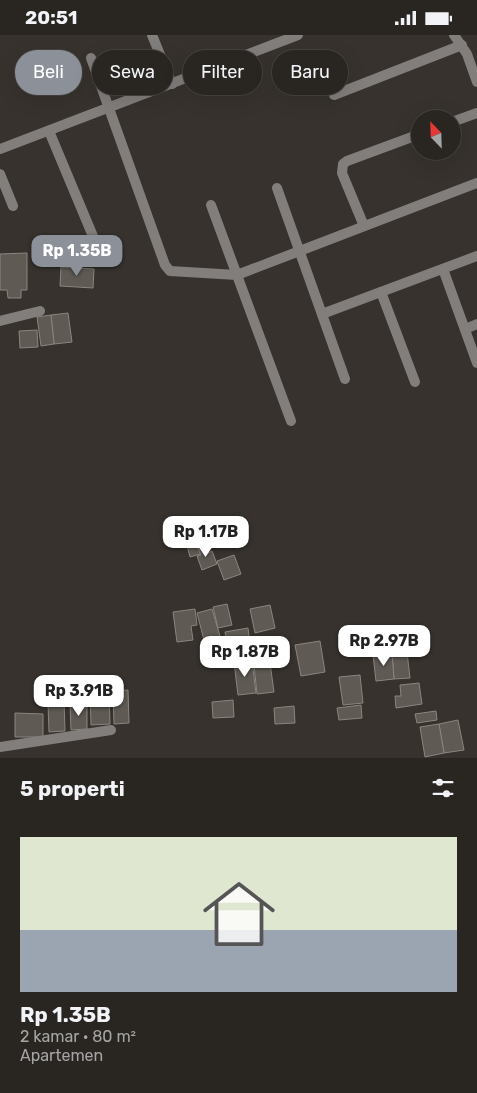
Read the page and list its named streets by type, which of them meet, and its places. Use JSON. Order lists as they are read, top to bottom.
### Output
{
  "north": "top left",
  "page": {
    "status": "20:51",
    "chip": [
      "Beli",
      "Sewa",
      "Filter",
      "Baru"
    ],
    "price": [
      "Rp 1.35B",
      "Rp 1.17B",
      "Rp 2.97B",
      "Rp 1.87B",
      "Rp 3.91B"
    ],
    "heading": "5 properti",
    "list": [
      {
        "name": "Rp 1.35B",
        "note": "2 kamar · 80 m² · Apartemen"
      }
    ]
  }
}
